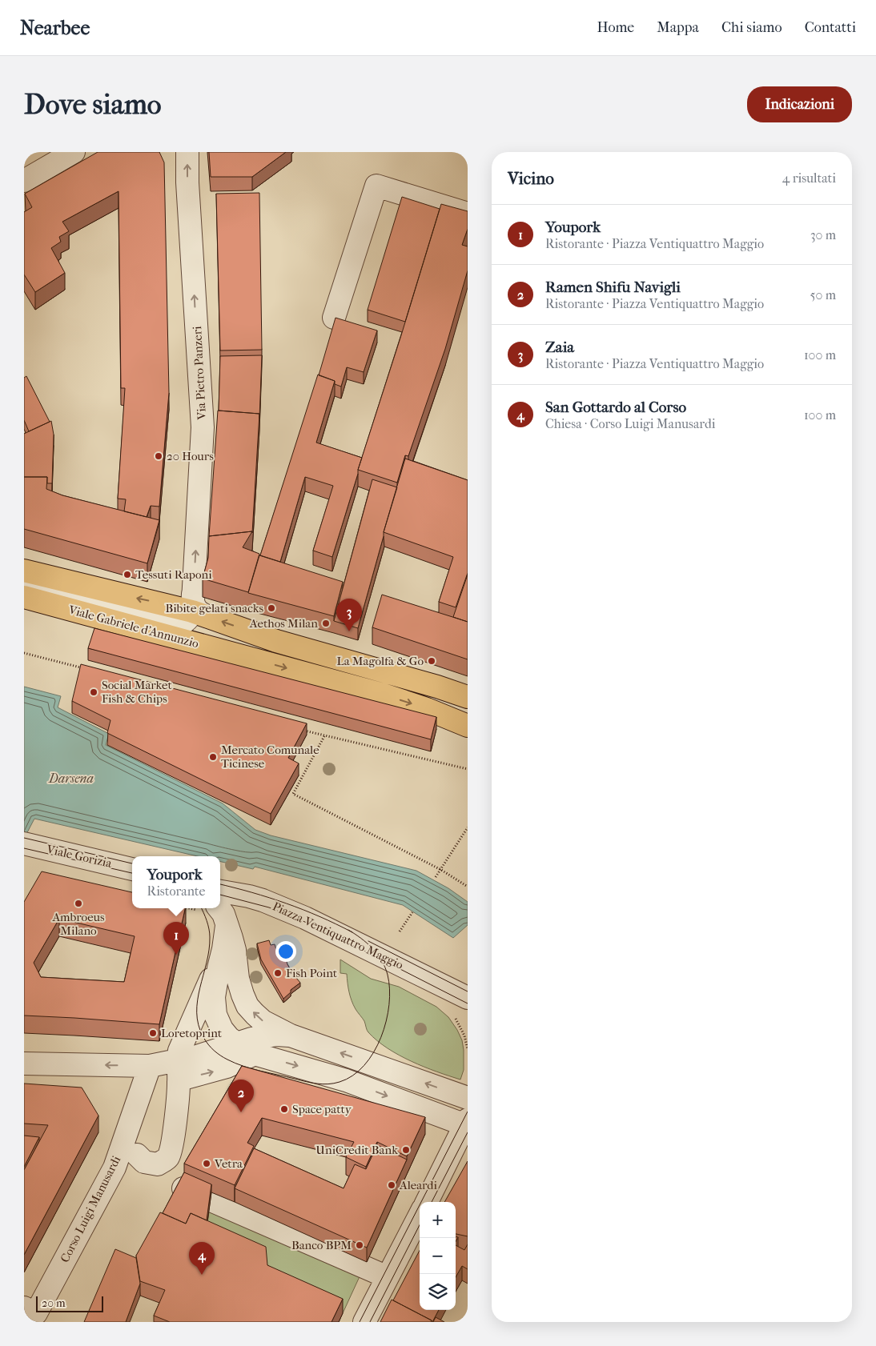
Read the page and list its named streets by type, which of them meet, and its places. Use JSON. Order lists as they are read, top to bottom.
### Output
{
  "streets": {
    "main road": ["Viale Gabriele d'Annunzio"],
    "street": [
      "Via Pietro Panzeri",
      "Viale Gorizia",
      "Piazza Ventiquattro Maggio",
      "Corso Luigi Manusardi"
    ]
  },
  "one_way": ["Via Pietro Panzeri"],
  "water": ["Darsena"],
  "places": [
    "20 Hours",
    "Tessuti Raponi",
    "Bibite gelati snacks",
    "Aethos Milan",
    "La Magolfa & Go",
    "Social Market Fish & Chips",
    "Mercato Comunale Ticinese",
    "Ambroeus Milano",
    "Fish Point",
    "Loretoprint",
    "Space patty",
    "UniCredit Bank",
    "Vetra",
    "Aleardi",
    "Banco BPM"
  ],
  "scale_bar": "20 m",
  "page": {
    "header": "Nearbee",
    "nav": [
      "Home",
      "Mappa",
      "Chi siamo",
      "Contatti"
    ],
    "buttons": "Indicazioni",
    "title": "Dove siamo",
    "heading": ["Vicino", "4 risultati"],
    "list": [
      {
        "mark": "1",
        "name": "Youpork",
        "note": "Ristorante · Piazza Ventiquattro Maggio",
        "value": "30 m"
      },
      {
        "mark": "2",
        "name": "Ramen Shifu Navigli",
        "note": "Ristorante · Piazza Ventiquattro Maggio",
        "value": "50 m"
      },
      {
        "mark": "3",
        "name": "Zaia",
        "note": "Ristorante · Piazza Ventiquattro Maggio",
        "value": "100 m"
      },
      {
        "mark": "4",
        "name": "San Gottardo al Corso",
        "note": "Chiesa · Corso Luigi Manusardi",
        "value": "100 m"
      }
    ],
    "pins": [
      "3",
      "1",
      "2",
      "4"
    ],
    "popup": ["Youpork", "Ristorante"],
    "map_buttons": ["+", "−"],
    "scale": "20 m"
  }
}
